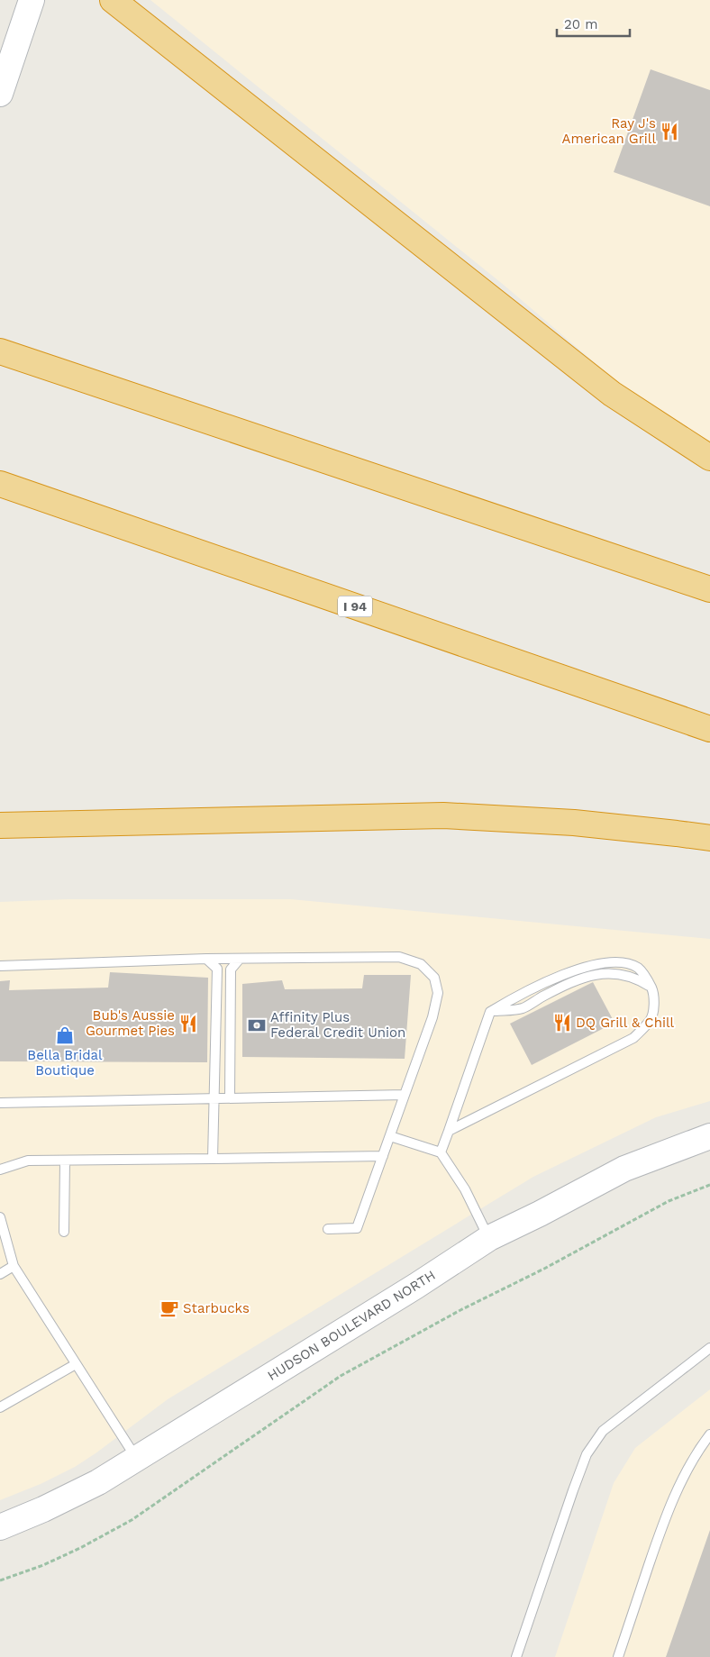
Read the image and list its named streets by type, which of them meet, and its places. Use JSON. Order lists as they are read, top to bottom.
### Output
{
  "streets": {
    "highway": ["I 94"],
    "street": ["HUDSON BOULEVARD NORTH"]
  },
  "places": {
    "restaurant": ["Ray J's American Grill", "DQ Grill & Chill", "Bub's Aussie Gourmet Pies"],
    "bank": ["Affinity Plus Federal Credit Union"],
    "shop": ["Bella Bridal Boutique"],
    "cafe": ["Starbucks"]
  },
  "scale_bar": "20 m"
}
